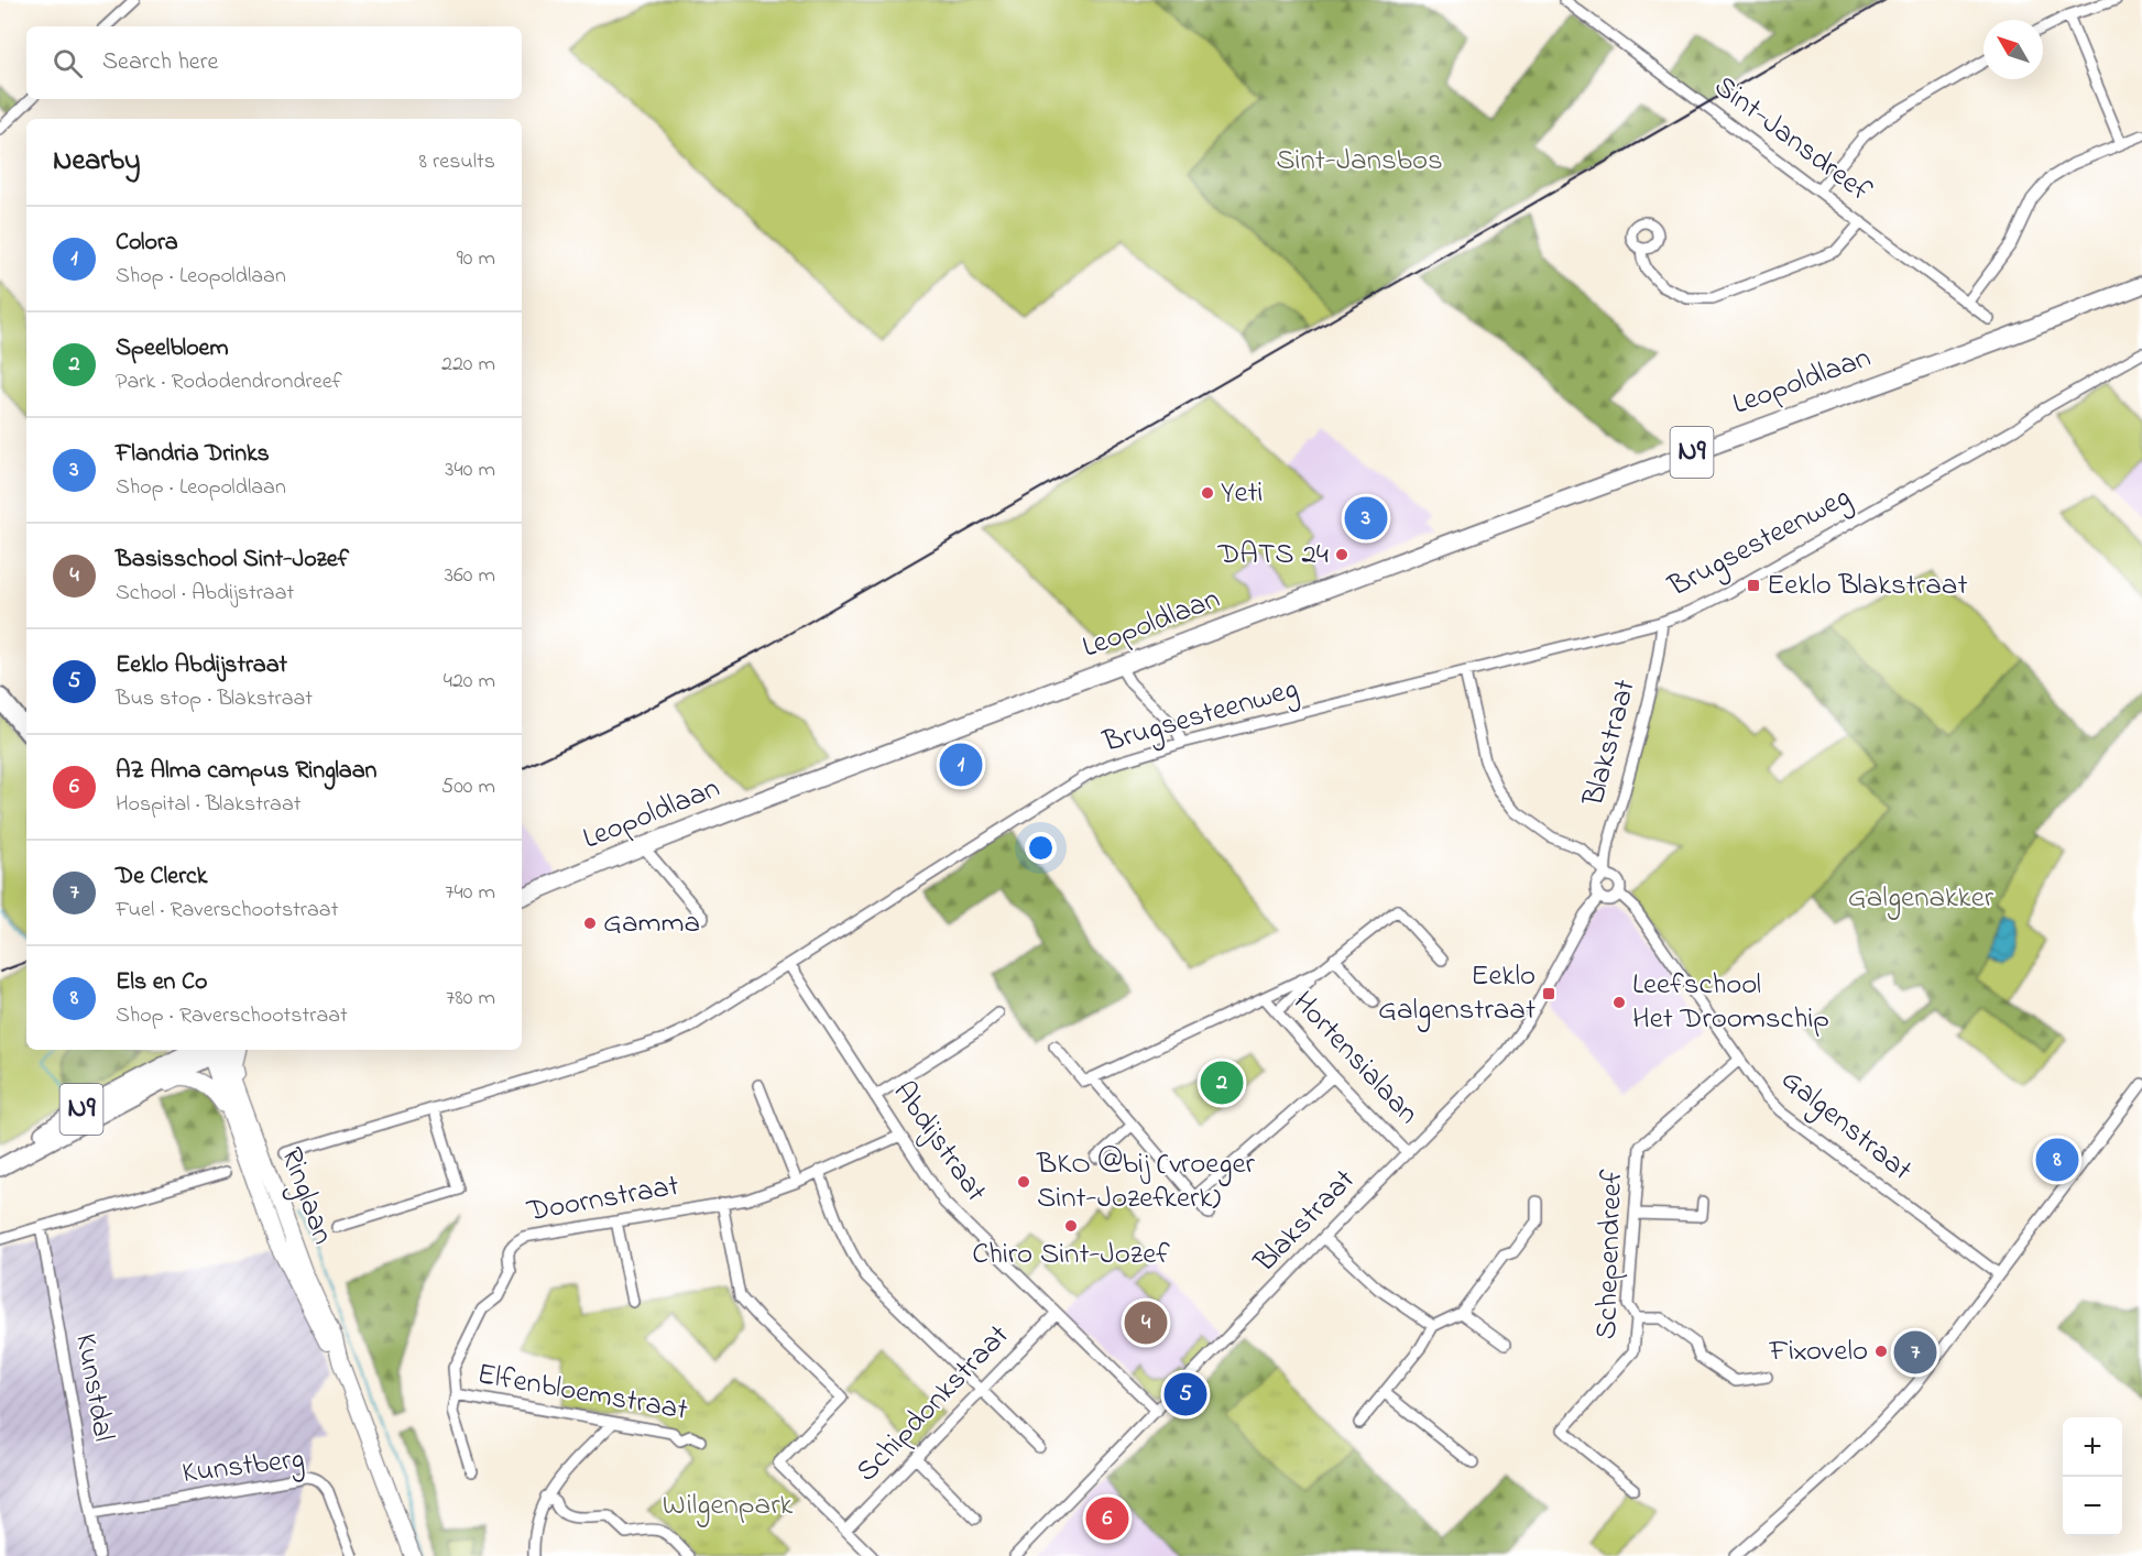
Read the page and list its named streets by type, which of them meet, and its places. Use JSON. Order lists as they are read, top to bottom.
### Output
{
  "streets": {
    "main road": ["Leopoldlaan", "N9", "Ringlaan"],
    "street": [
      "Sint-Jansdreef",
      "Brugsesteenweg",
      "Blakstraat",
      "Hortensialaan",
      "Galgenstraat",
      "Abdijstraat",
      "Doornstraat",
      "Schependreef",
      "Kunstdal",
      "Elfenbloemstraat",
      "Schipdonkstraat",
      "Kunstberg"
    ]
  },
  "crossings": [
    ["Brugsesteenweg", "Blakstraat"],
    ["Brugsesteenweg", "Abdijstraat"],
    ["Blakstraat", "Hortensialaan"],
    ["Blakstraat", "Galgenstraat"],
    ["Blakstraat", "Abdijstraat"],
    ["Galgenstraat", "Schependreef"],
    ["Abdijstraat", "Doornstraat"],
    ["Abdijstraat", "Schipdonkstraat"],
    ["Doornstraat", "Elfenbloemstraat"],
    ["Kunstdal", "Kunstberg"]
  ],
  "parks": ["Sint-Jansbos", "Galgenakker", "Wilgenpark"],
  "places": {
    "other": [
      "Yeti",
      "DATS 24",
      "Gamma",
      "Leefschool Het Droomschip",
      "BKO @bij (vroeger Sint-Jozefkerk)",
      "Chiro Sint-Jozef",
      "Fixovelo"
    ],
    "transit": ["Eeklo Blakstraat", "Eeklo Galgenstraat"]
  },
  "north": "top left",
  "page": {
    "search": "Search here",
    "heading": ["Nearby", "8 results"],
    "list": [
      {
        "mark": "1",
        "name": "Colora",
        "note": "Shop · Leopoldlaan",
        "value": "90 m"
      },
      {
        "mark": "2",
        "name": "Speelbloem",
        "note": "Park · Rododendrondreef",
        "value": "220 m"
      },
      {
        "mark": "3",
        "name": "Flandria Drinks",
        "note": "Shop · Leopoldlaan",
        "value": "340 m"
      },
      {
        "mark": "4",
        "name": "Basisschool Sint-Jozef",
        "note": "School · Abdijstraat",
        "value": "360 m"
      },
      {
        "mark": "5",
        "name": "Eeklo Abdijstraat",
        "note": "Bus stop · Blakstraat",
        "value": "420 m"
      },
      {
        "mark": "6",
        "name": "AZ Alma campus Ringlaan",
        "note": "Hospital · Blakstraat",
        "value": "500 m"
      },
      {
        "mark": "7",
        "name": "De Clerck",
        "note": "Fuel · Raverschootstraat",
        "value": "740 m"
      },
      {
        "mark": "8",
        "name": "Els en Co",
        "note": "Shop · Raverschootstraat",
        "value": "780 m"
      }
    ],
    "pins": [
      "3",
      "1",
      "2",
      "8",
      "4",
      "7",
      "5",
      "6"
    ],
    "map_buttons": ["+", "−"]
  }
}
